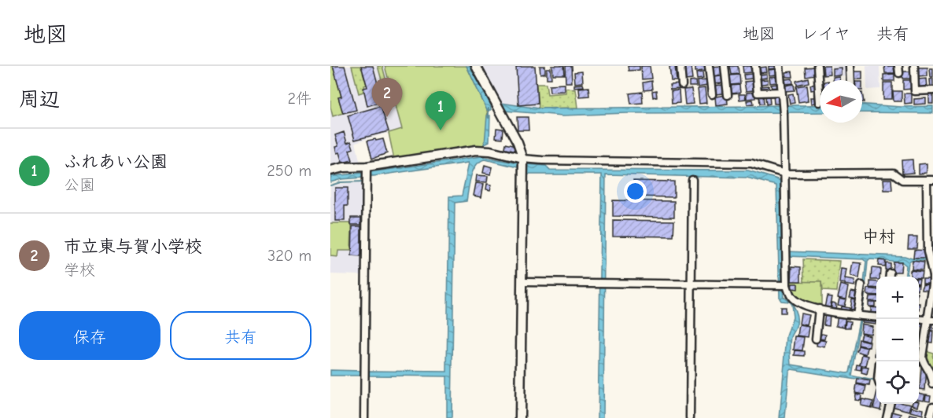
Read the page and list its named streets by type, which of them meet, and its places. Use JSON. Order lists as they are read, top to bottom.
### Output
{
  "districts": ["中村"],
  "north": "left",
  "page": {
    "header": "地図",
    "nav": ["地図", "レイヤ", "共有"],
    "heading": ["周辺", "2件"],
    "pins": ["2", "1"],
    "list": [
      {
        "mark": "1",
        "name": "ふれあい公園",
        "note": "公園",
        "value": "250 m"
      },
      {
        "mark": "2",
        "name": "市立東与賀小学校",
        "note": "学校",
        "value": "320 m"
      }
    ],
    "map_buttons": ["+", "−"],
    "buttons": ["保存", "共有"]
  }
}
